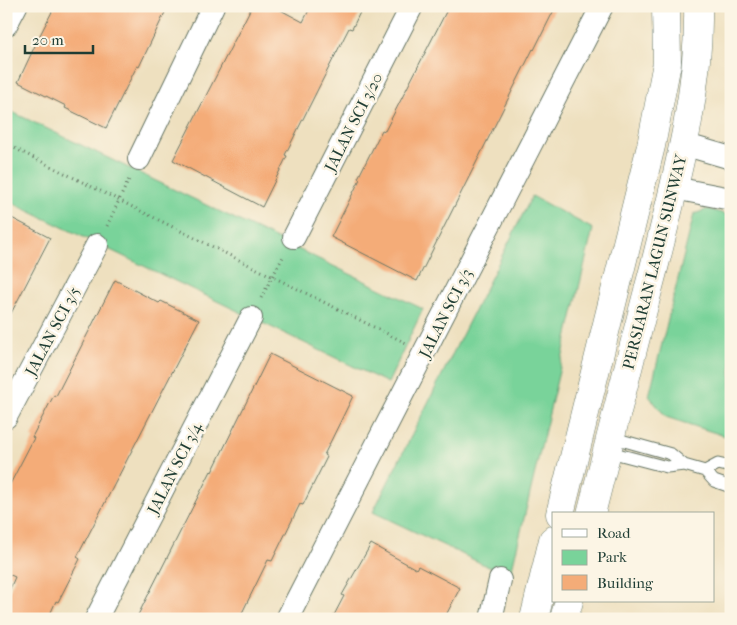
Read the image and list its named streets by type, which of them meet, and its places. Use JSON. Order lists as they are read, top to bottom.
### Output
{
  "streets": {
    "main road": ["PERSIARAN LAGUN SUNWAY"],
    "street": [
      "JALAN SCI 3/20",
      "JALAN SCI 3/3",
      "JALAN SCI 3/5",
      "JALAN SCI 3/4"
    ]
  },
  "legend": ["Road", "Park", "Building"],
  "scale_bar": "20 m"
}
